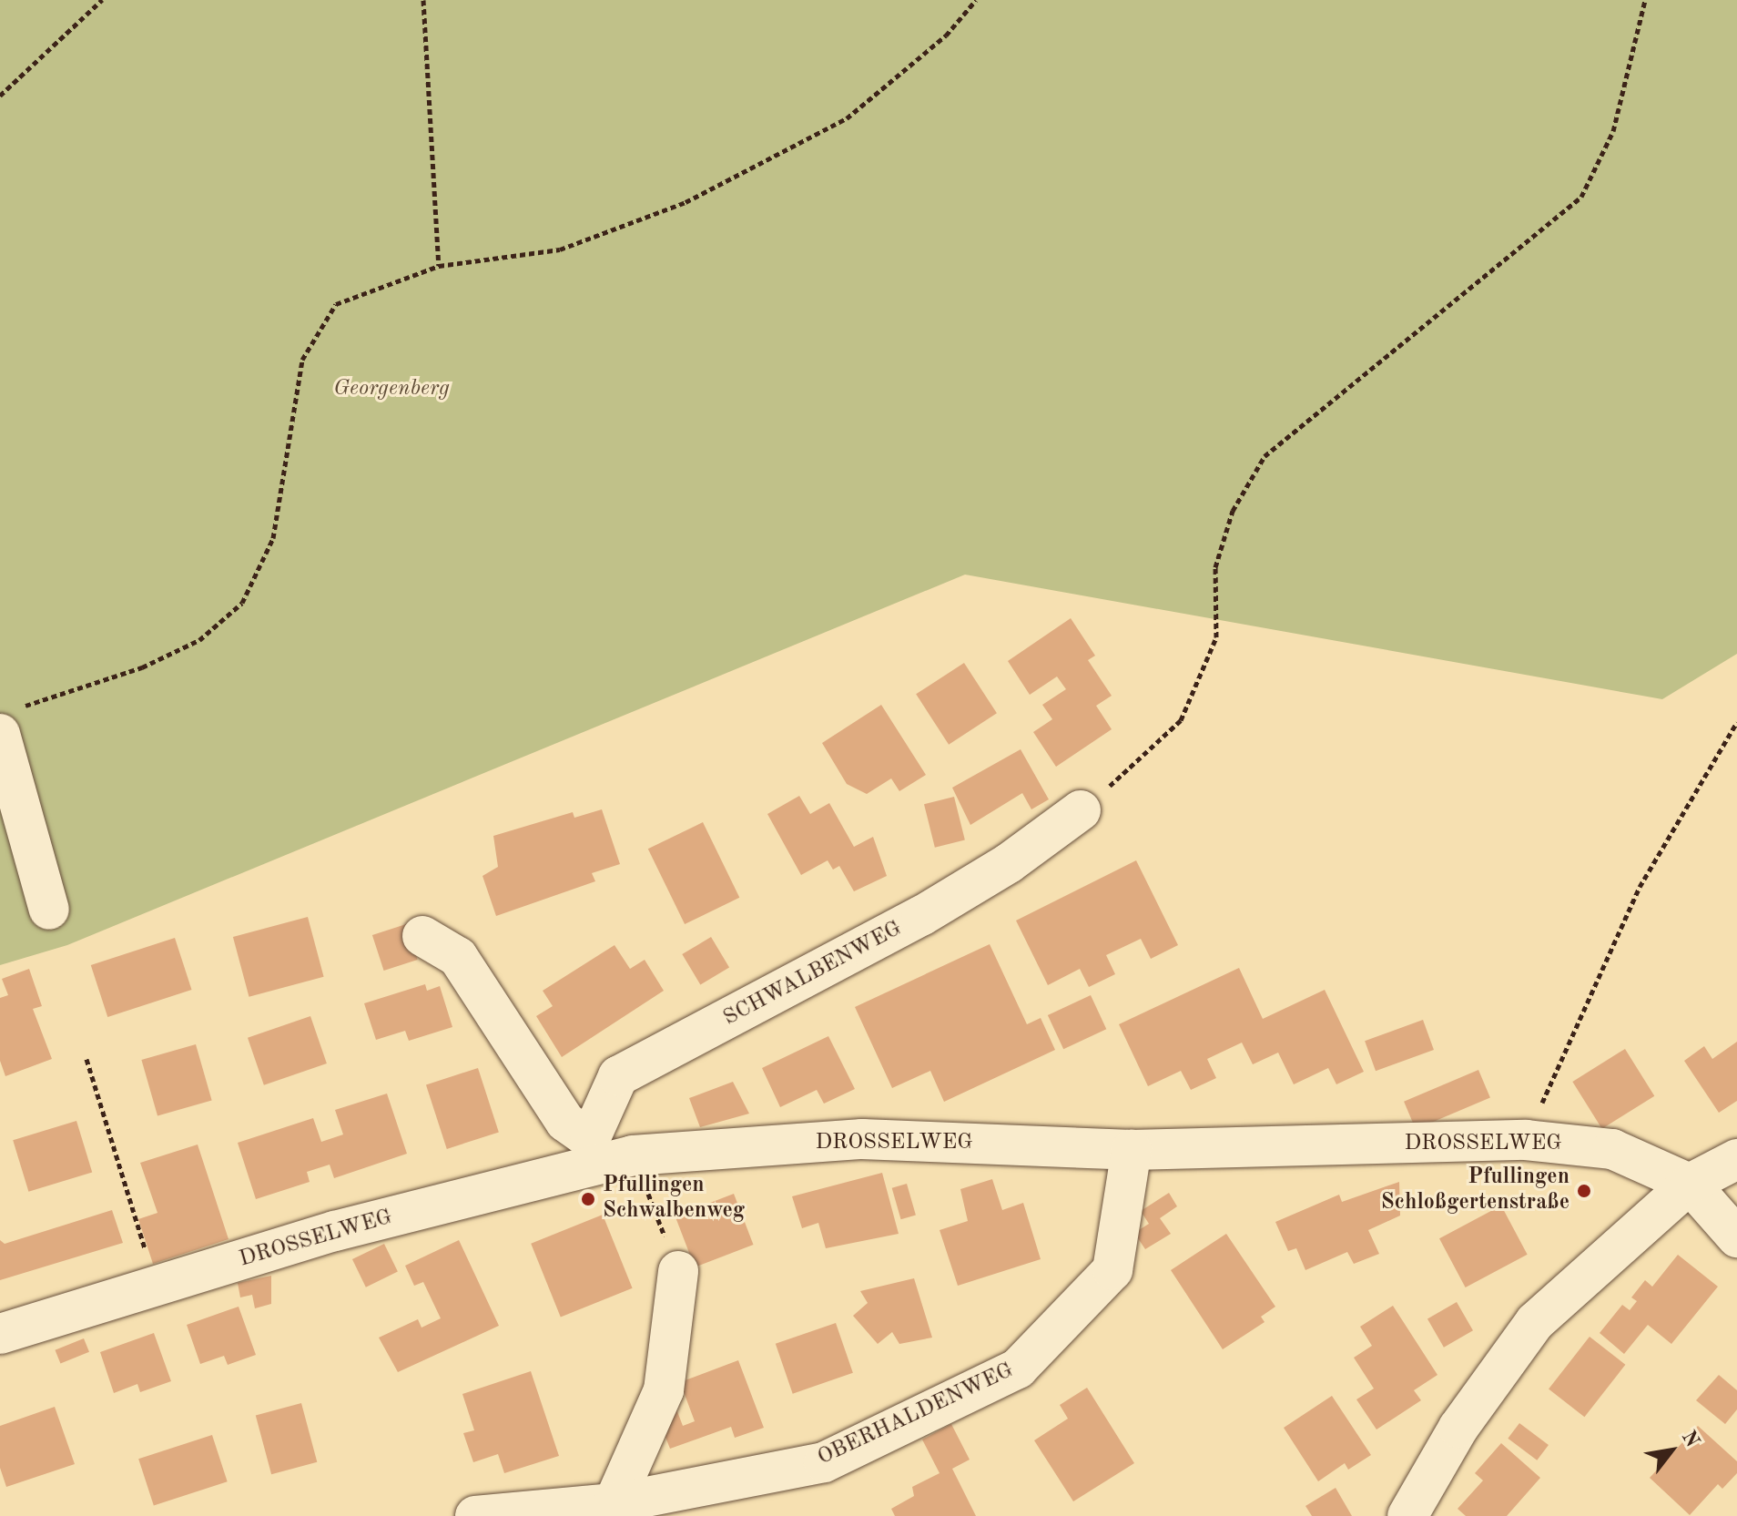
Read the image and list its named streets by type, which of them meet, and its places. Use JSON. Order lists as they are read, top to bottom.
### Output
{
  "streets": {
    "street": ["SCHWALBENWEG", "DROSSELWEG", "OBERHALDENWEG"]
  },
  "crossings": [
    ["SCHWALBENWEG", "DROSSELWEG"],
    ["DROSSELWEG", "OBERHALDENWEG"]
  ],
  "parks": ["Georgenberg"],
  "places": ["Pfullingen Schloßgertenstraße", "Pfullingen Schwalbenweg"],
  "north": "top right"
}
